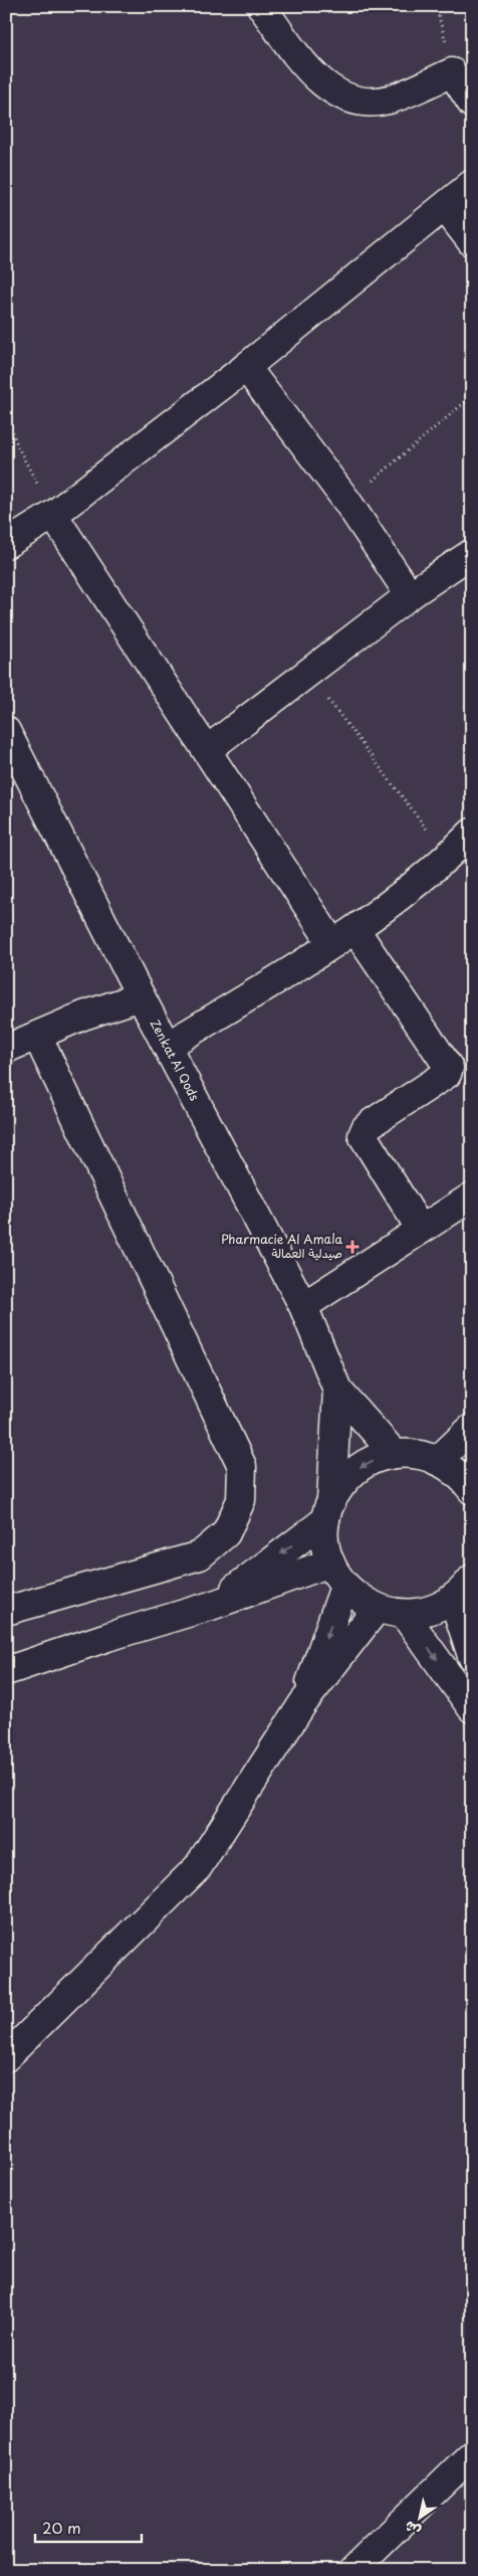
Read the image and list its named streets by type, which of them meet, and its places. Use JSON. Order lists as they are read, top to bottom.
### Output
{
  "streets": {
    "street": ["Zenkat Al Qods"]
  },
  "places": {
    "health": ["Pharmacie Al Amala صيدلية العمالة"]
  },
  "scale_bar": "20 m",
  "north": "bottom left"
}
